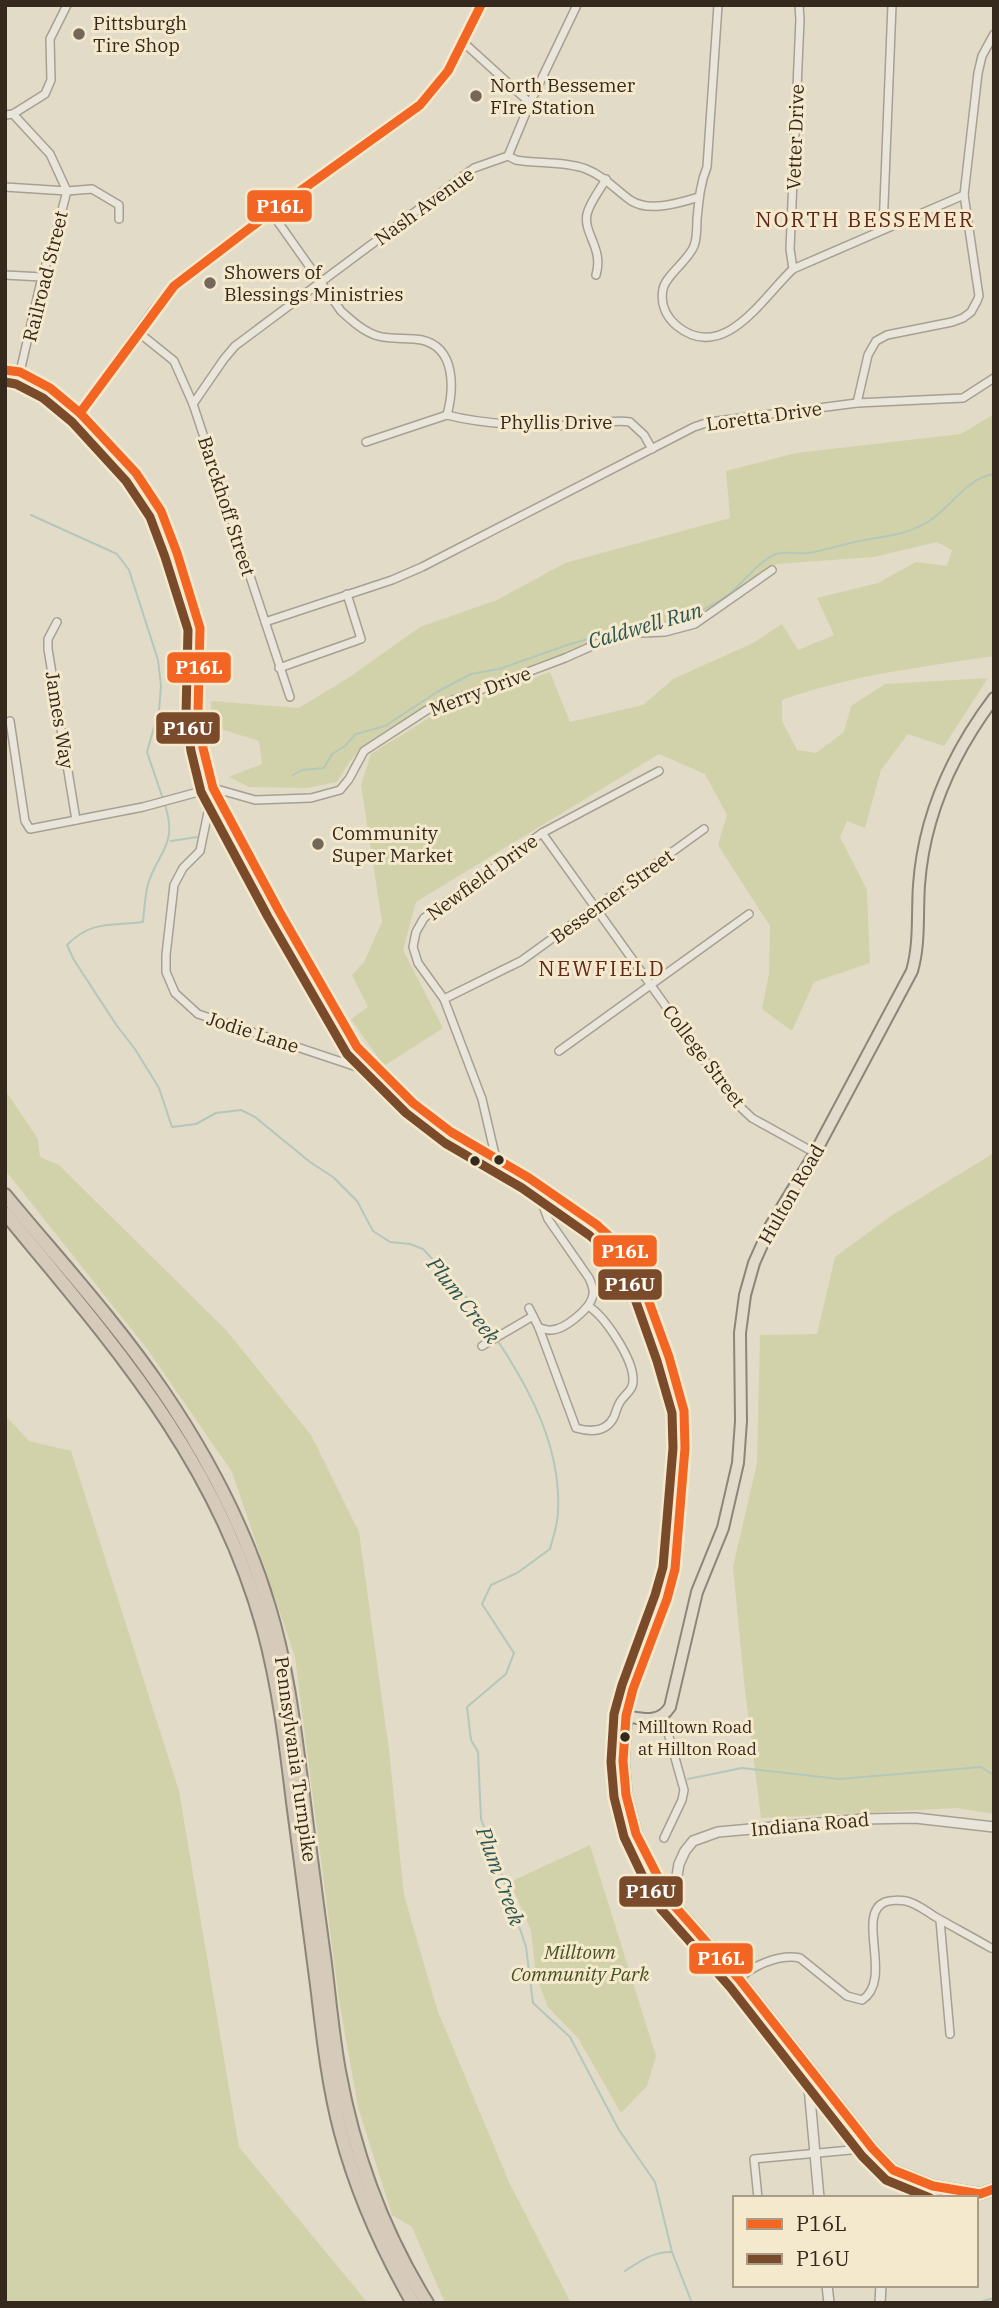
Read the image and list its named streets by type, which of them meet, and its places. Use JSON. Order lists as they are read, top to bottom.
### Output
{
  "streets": {
    "highway": ["Pennsylvania Turnpike"],
    "main road": ["Hulton Road"],
    "street": [
      "Vetter Drive",
      "Nash Avenue",
      "Railroad Street",
      "Loretta Drive",
      "Phyllis Drive",
      "Barckhoff Street",
      "Merry Drive",
      "James Way",
      "Newfield Drive",
      "Bessemer Street",
      "Jodie Lane",
      "College Street",
      "Indiana Road"
    ]
  },
  "crossings": [
    ["Nash Avenue", "Barckhoff Street"],
    ["Loretta Drive", "Phyllis Drive"],
    ["Loretta Drive", "Barckhoff Street"],
    ["Merry Drive", "Jodie Lane"],
    ["Newfield Drive", "Bessemer Street"],
    ["Newfield Drive", "College Street"],
    ["Bessemer Street", "College Street"],
    ["College Street", "Hulton Road"]
  ],
  "districts": ["NORTH BESSEMER", "NEWFIELD"],
  "water": ["Caldwell Run", "Plum Creek"],
  "parks": ["Milltown Community Park"],
  "places": [
    "Pittsburgh Tire Shop",
    "North Bessemer FIre Station",
    "Showers of Blessings Ministries",
    "Community Super Market",
    "Milltown Road at Hillton Road"
  ],
  "lines": ["transit line P16L", "transit line P16U"],
  "legend": ["P16L", "P16U"]
}
